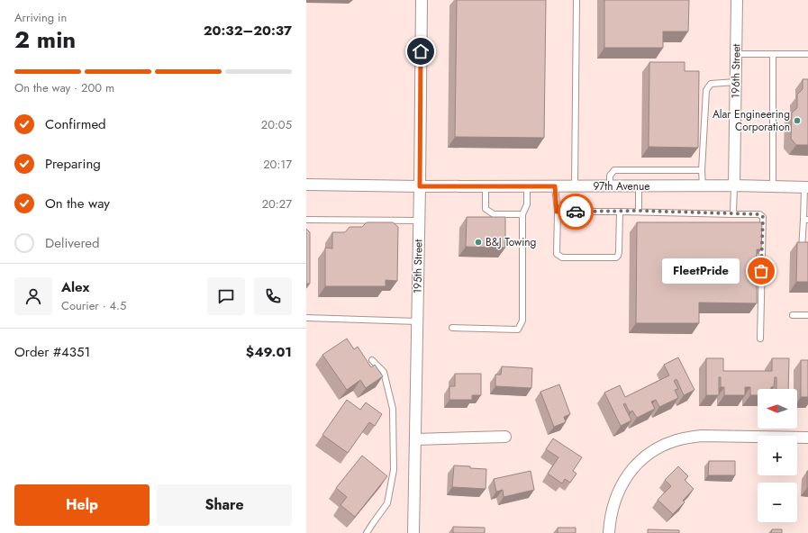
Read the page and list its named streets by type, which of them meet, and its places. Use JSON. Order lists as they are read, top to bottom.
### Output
{
  "streets": {
    "street": ["196th Street", "97th Avenue", "195th Street"]
  },
  "crossings": [
    ["196th Street", "97th Avenue"],
    ["97th Avenue", "195th Street"]
  ],
  "places": ["Alar Engineering Corporation", "B&J Towing", "FleetPride"],
  "north": "left",
  "page": {
    "heading": ["2 min", "Arriving in", "20:32–20:37"],
    "panel": [
      "Alex",
      "Courier · 4.5",
      "Order #4351",
      "$49.01"
    ],
    "bar": "On the way · 200 m",
    "list": [
      ["Confirmed", "20:05"],
      ["Preparing", "20:17"],
      ["On the way", "20:27"],
      "Delivered"
    ],
    "bubble": "FleetPride",
    "map_buttons": ["+", "−"],
    "buttons": ["Help", "Share"]
  }
}
